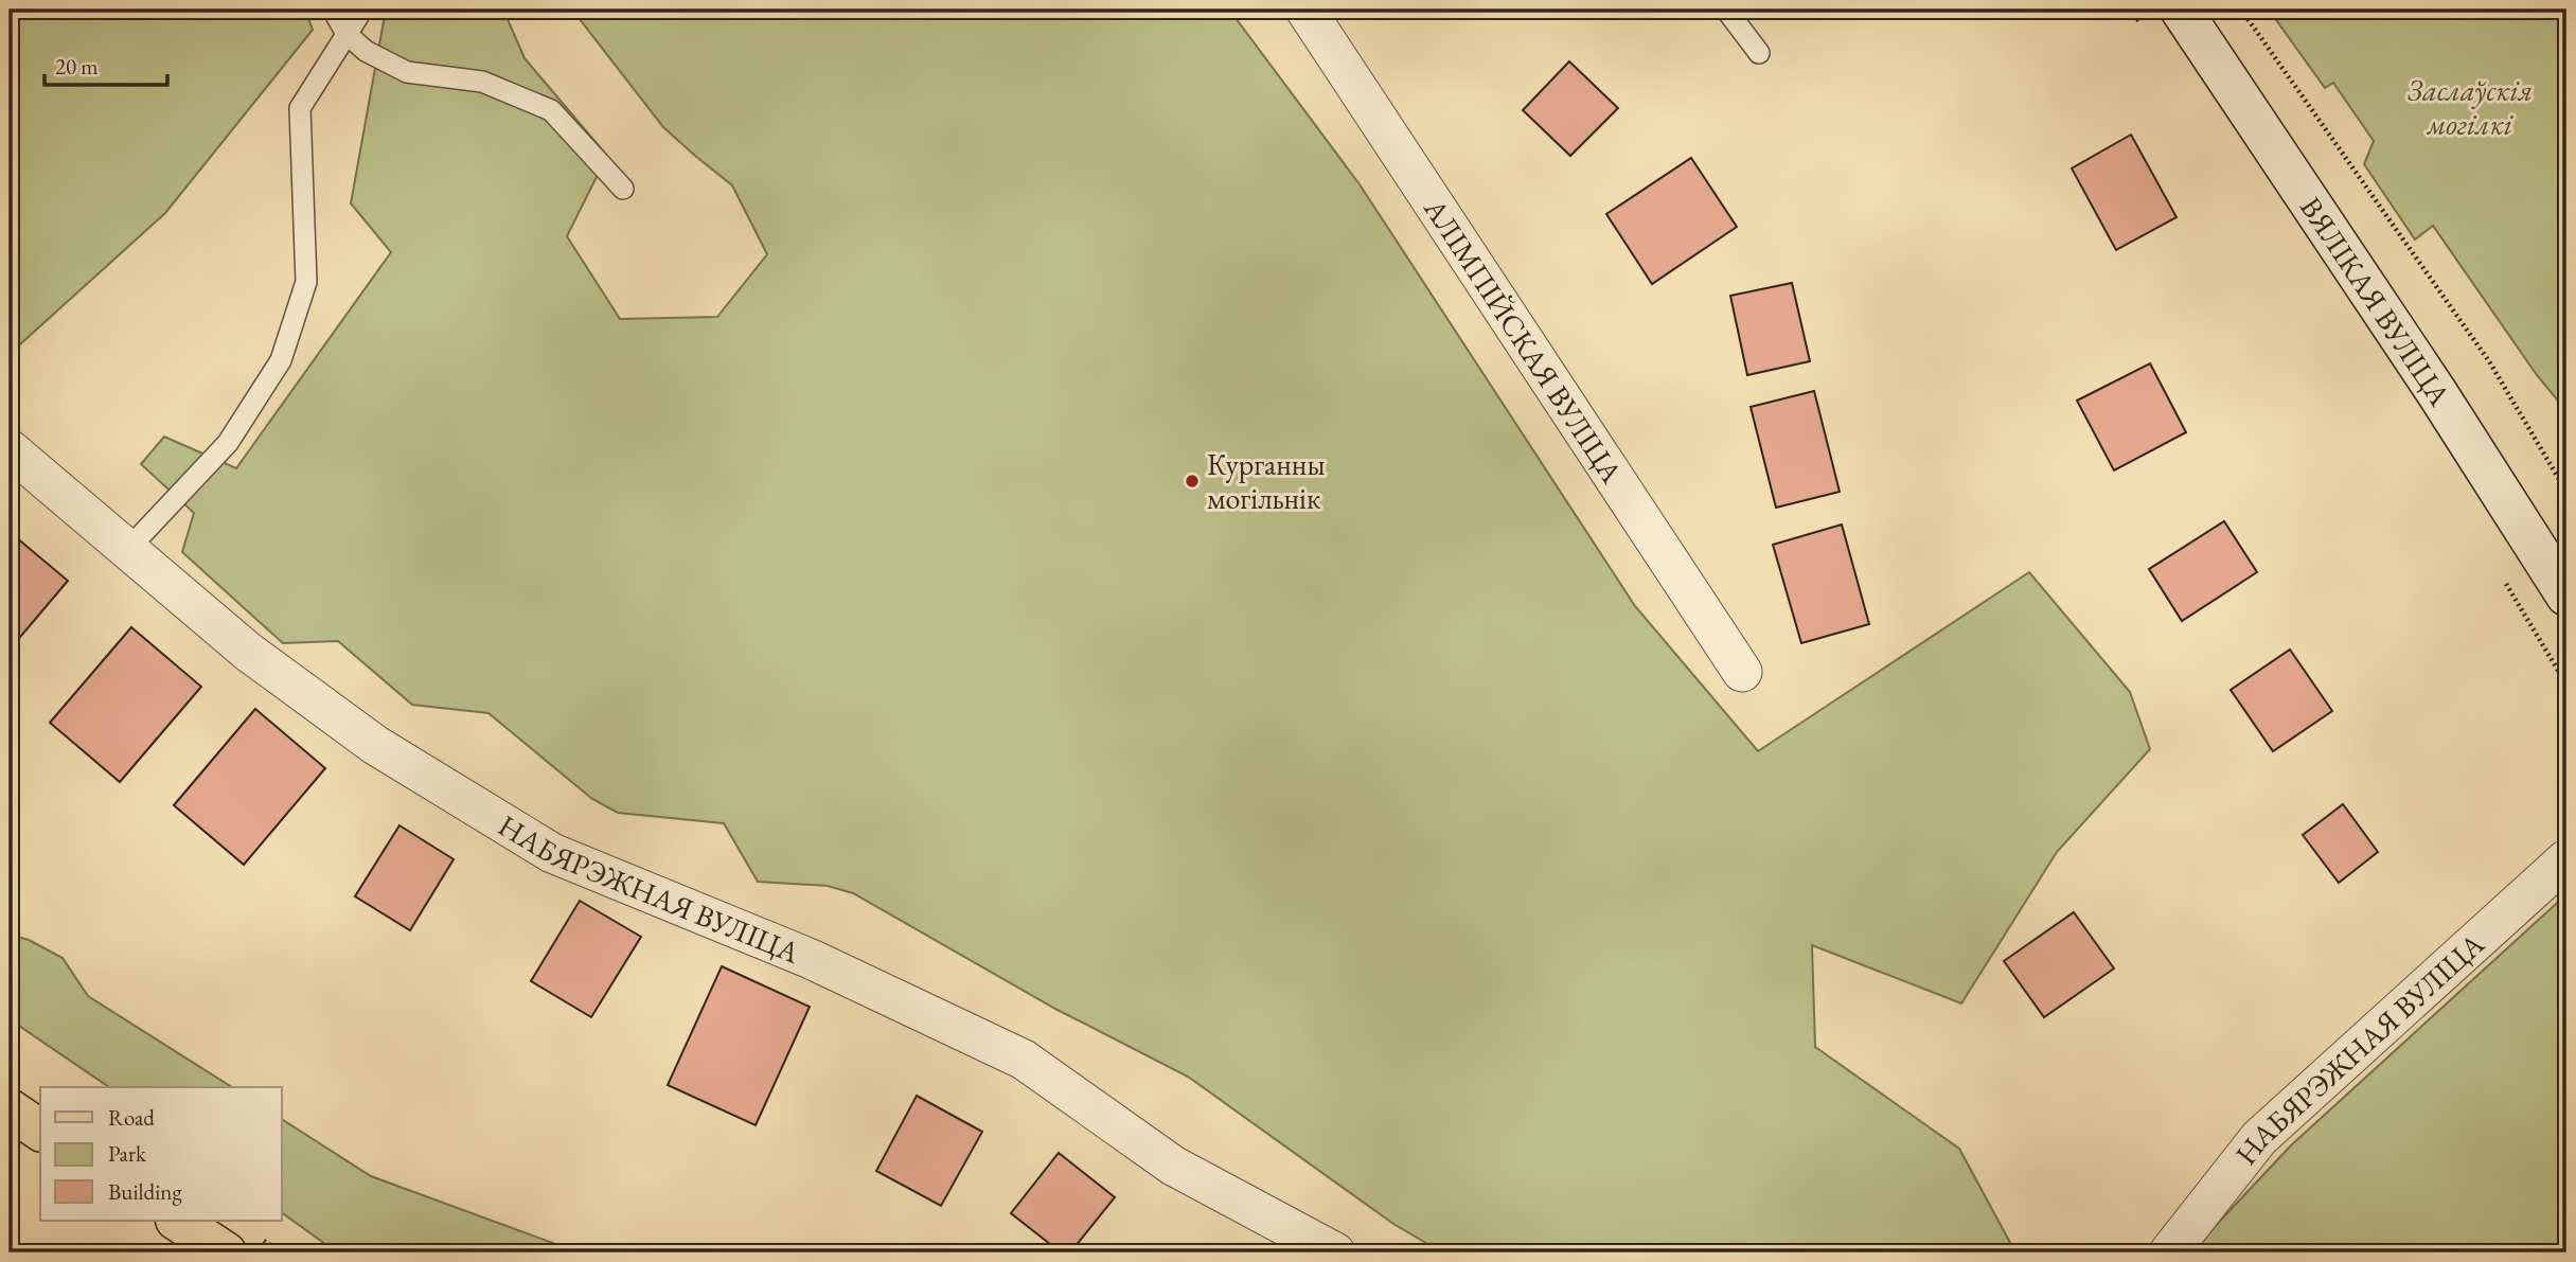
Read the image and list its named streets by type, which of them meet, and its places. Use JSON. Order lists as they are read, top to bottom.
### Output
{
  "streets": {
    "main road": ["ВЯЛІКАЯ ВУЛІЦА"],
    "street": ["АЛІМПІЙСКАЯ ВУЛІЦА", "НАБЯРЭЖНАЯ ВУЛІЦА"]
  },
  "parks": ["Заслаўскія могілкі"],
  "places": ["Курганны могільнік"],
  "legend": ["Road", "Park", "Building"],
  "scale_bar": "20 m"
}
